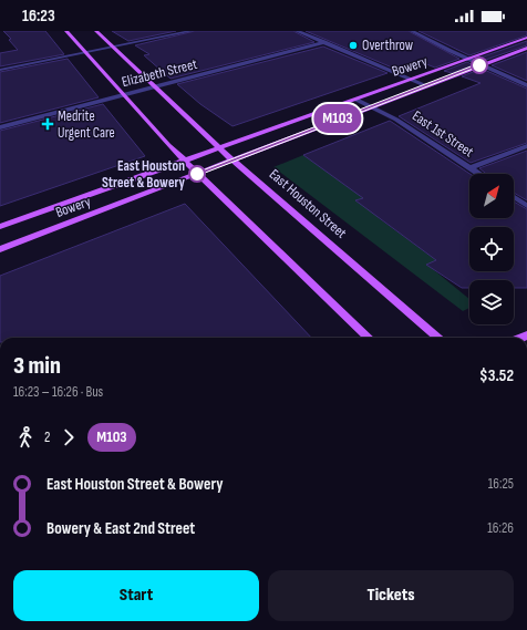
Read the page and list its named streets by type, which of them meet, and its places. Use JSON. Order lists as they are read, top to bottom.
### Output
{
  "streets": {
    "main road": ["Bowery", "East Houston Street"],
    "street": ["Elizabeth Street", "East 1st Street"]
  },
  "crossings": [
    ["Bowery", "East 1st Street"],
    ["Bowery", "East Houston Street"],
    ["Elizabeth Street", "East Houston Street"]
  ],
  "places": {
    "other": ["Overthrow", "East Houston Street & Bowery"],
    "health": ["Medrite Urgent Care"]
  },
  "lines": ["bus line M103"],
  "north": "top right",
  "page": {
    "status": "16:23",
    "on_map": "M103",
    "heading": ["3 min", "16:23 – 16:26 · Bus", "$3.52"],
    "legs": ["2", "M103"],
    "list": [
      {
        "name": "East Houston Street & Bowery",
        "value": "16:25"
      },
      {
        "name": "Bowery & East 2nd Street",
        "value": "16:26"
      }
    ],
    "buttons": ["Start", "Tickets"]
  }
}
